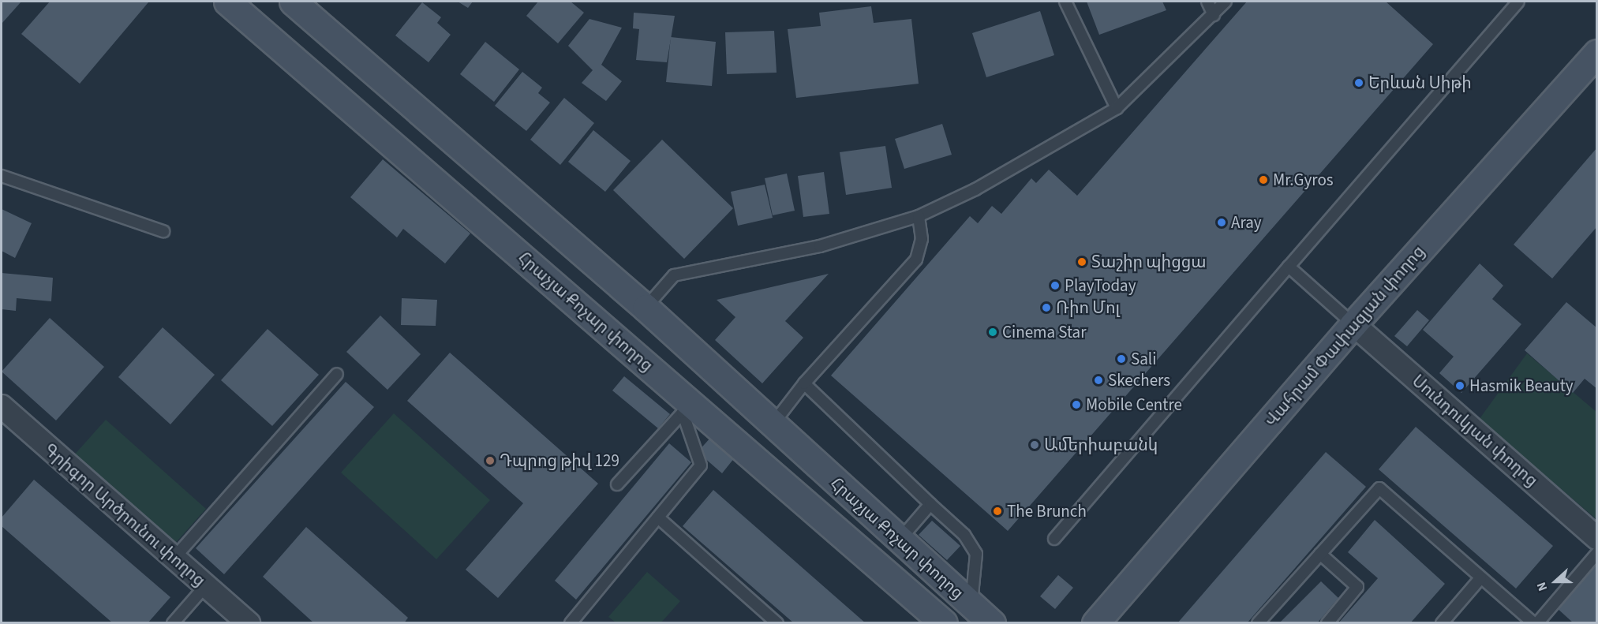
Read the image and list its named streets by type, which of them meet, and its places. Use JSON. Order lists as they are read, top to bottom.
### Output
{
  "streets": {
    "main road": ["Հրաչյա Քոչար փողոց", "Վահրամ Փափազյան փողոց"],
    "street": ["Սունդուկյան փողոց", "Գրիգոր Արծրունու փողոց"]
  },
  "crossings": [
    ["Վահրամ Փափազյան փողոց", "Սունդուկյան փողոց"]
  ],
  "places": [
    "Երևան Սիթի",
    "Mr.Gyros",
    "Aray",
    "Տաշիր պիցցա",
    "PlayToday",
    "Ռիո Մոլ",
    "Cinema Star",
    "Sali",
    "Skechers",
    "Hasmik Beauty",
    "Mobile Centre",
    "Ամերիաբանկ",
    "Դպրոց թիվ 129",
    "The Brunch"
  ],
  "north": "left"
}
